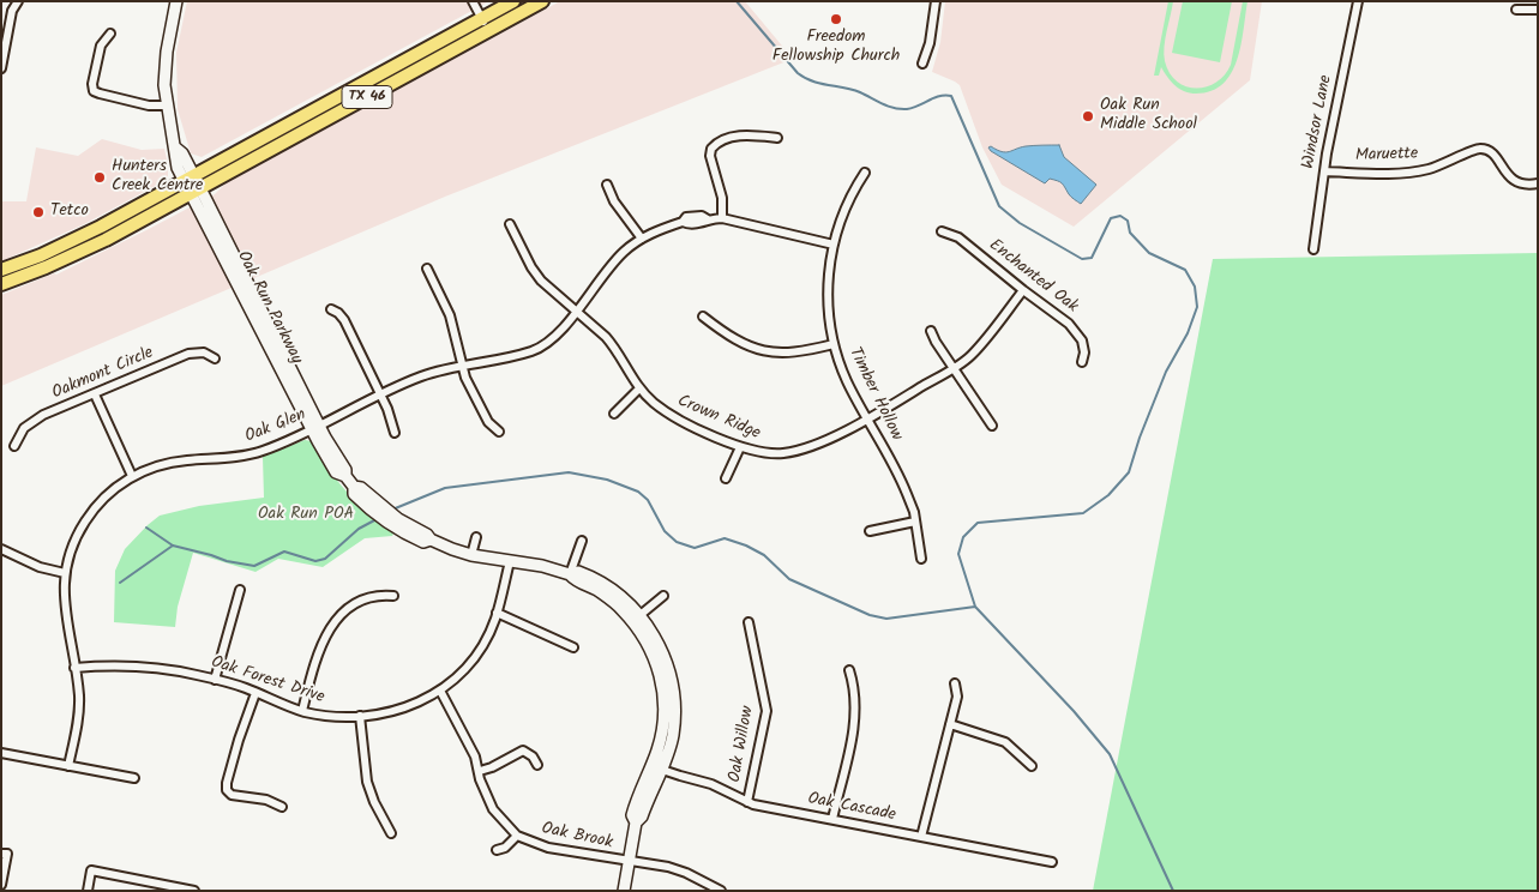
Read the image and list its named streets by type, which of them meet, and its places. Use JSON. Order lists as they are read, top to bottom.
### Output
{
  "streets": {
    "main road": ["TX 46"],
    "street": [
      "Windsor Lane",
      "Maruette",
      "Enchanted Oak",
      "Oak Run Parkway",
      "Oakmont Circle",
      "Timber Hollow",
      "Crown Ridge",
      "Oak Glen",
      "Oak Forest Drive",
      "Oak Willow",
      "Oak Cascade",
      "Oak Brook"
    ]
  },
  "crossings": [
    ["TX 46", "Oak Run Parkway"],
    ["Windsor Lane", "Maruette"],
    ["Enchanted Oak", "Crown Ridge"],
    ["Oak Run Parkway", "Oak Glen"],
    ["Oak Run Parkway", "Oak Forest Drive"],
    ["Oak Run Parkway", "Oak Cascade"],
    ["Oak Run Parkway", "Oak Brook"],
    ["Timber Hollow", "Crown Ridge"],
    ["Timber Hollow", "Oak Glen"],
    ["Crown Ridge", "Oak Glen"],
    ["Oak Glen", "Oak Forest Drive"],
    ["Oak Forest Drive", "Oak Brook"],
    ["Oak Willow", "Oak Cascade"]
  ],
  "parks": ["Oak Run POA"],
  "places": [
    "Freedom Fellowship Church",
    "Oak Run Middle School",
    "Hunters Creek Centre",
    "Tetco"
  ]
}
